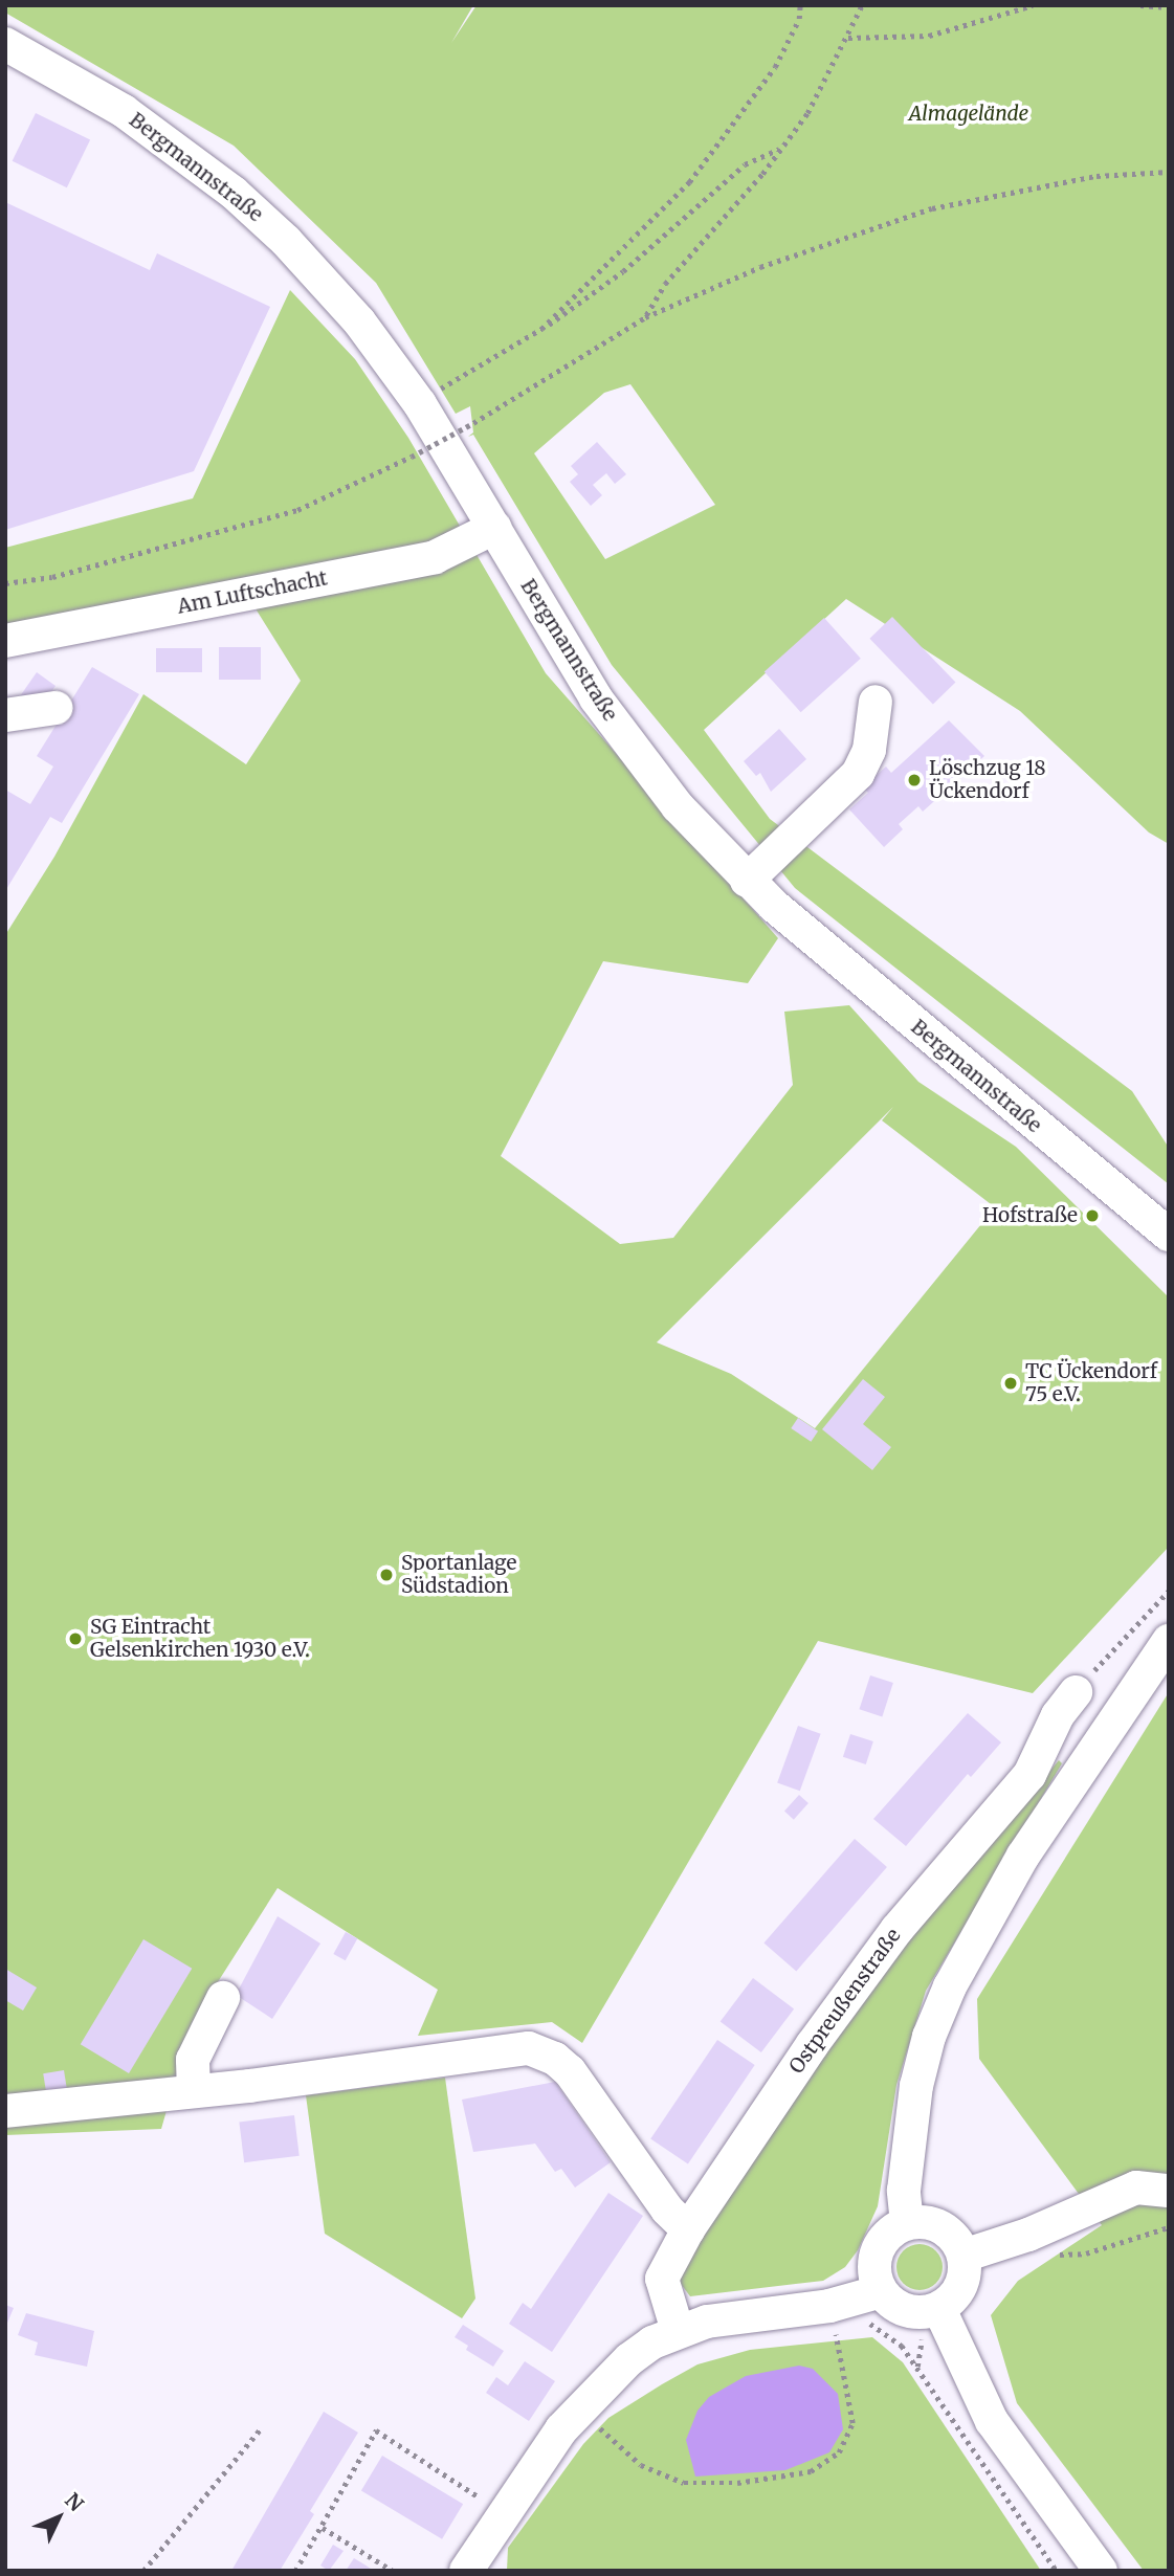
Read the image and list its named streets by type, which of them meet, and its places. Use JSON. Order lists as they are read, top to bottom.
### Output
{
  "streets": {
    "street": ["Bergmannstraße", "Am Luftschacht", "Ostpreußenstraße"]
  },
  "crossings": [
    ["Bergmannstraße", "Am Luftschacht"]
  ],
  "parks": ["Almagelände"],
  "places": [
    "Löschzug 18 Ückendorf",
    "Hofstraße",
    "TC Ückendorf 75 e.V.",
    "Sportanlage Südstadion",
    "SG Eintracht Gelsenkirchen 1930 e.V."
  ],
  "north": "top right"
}
